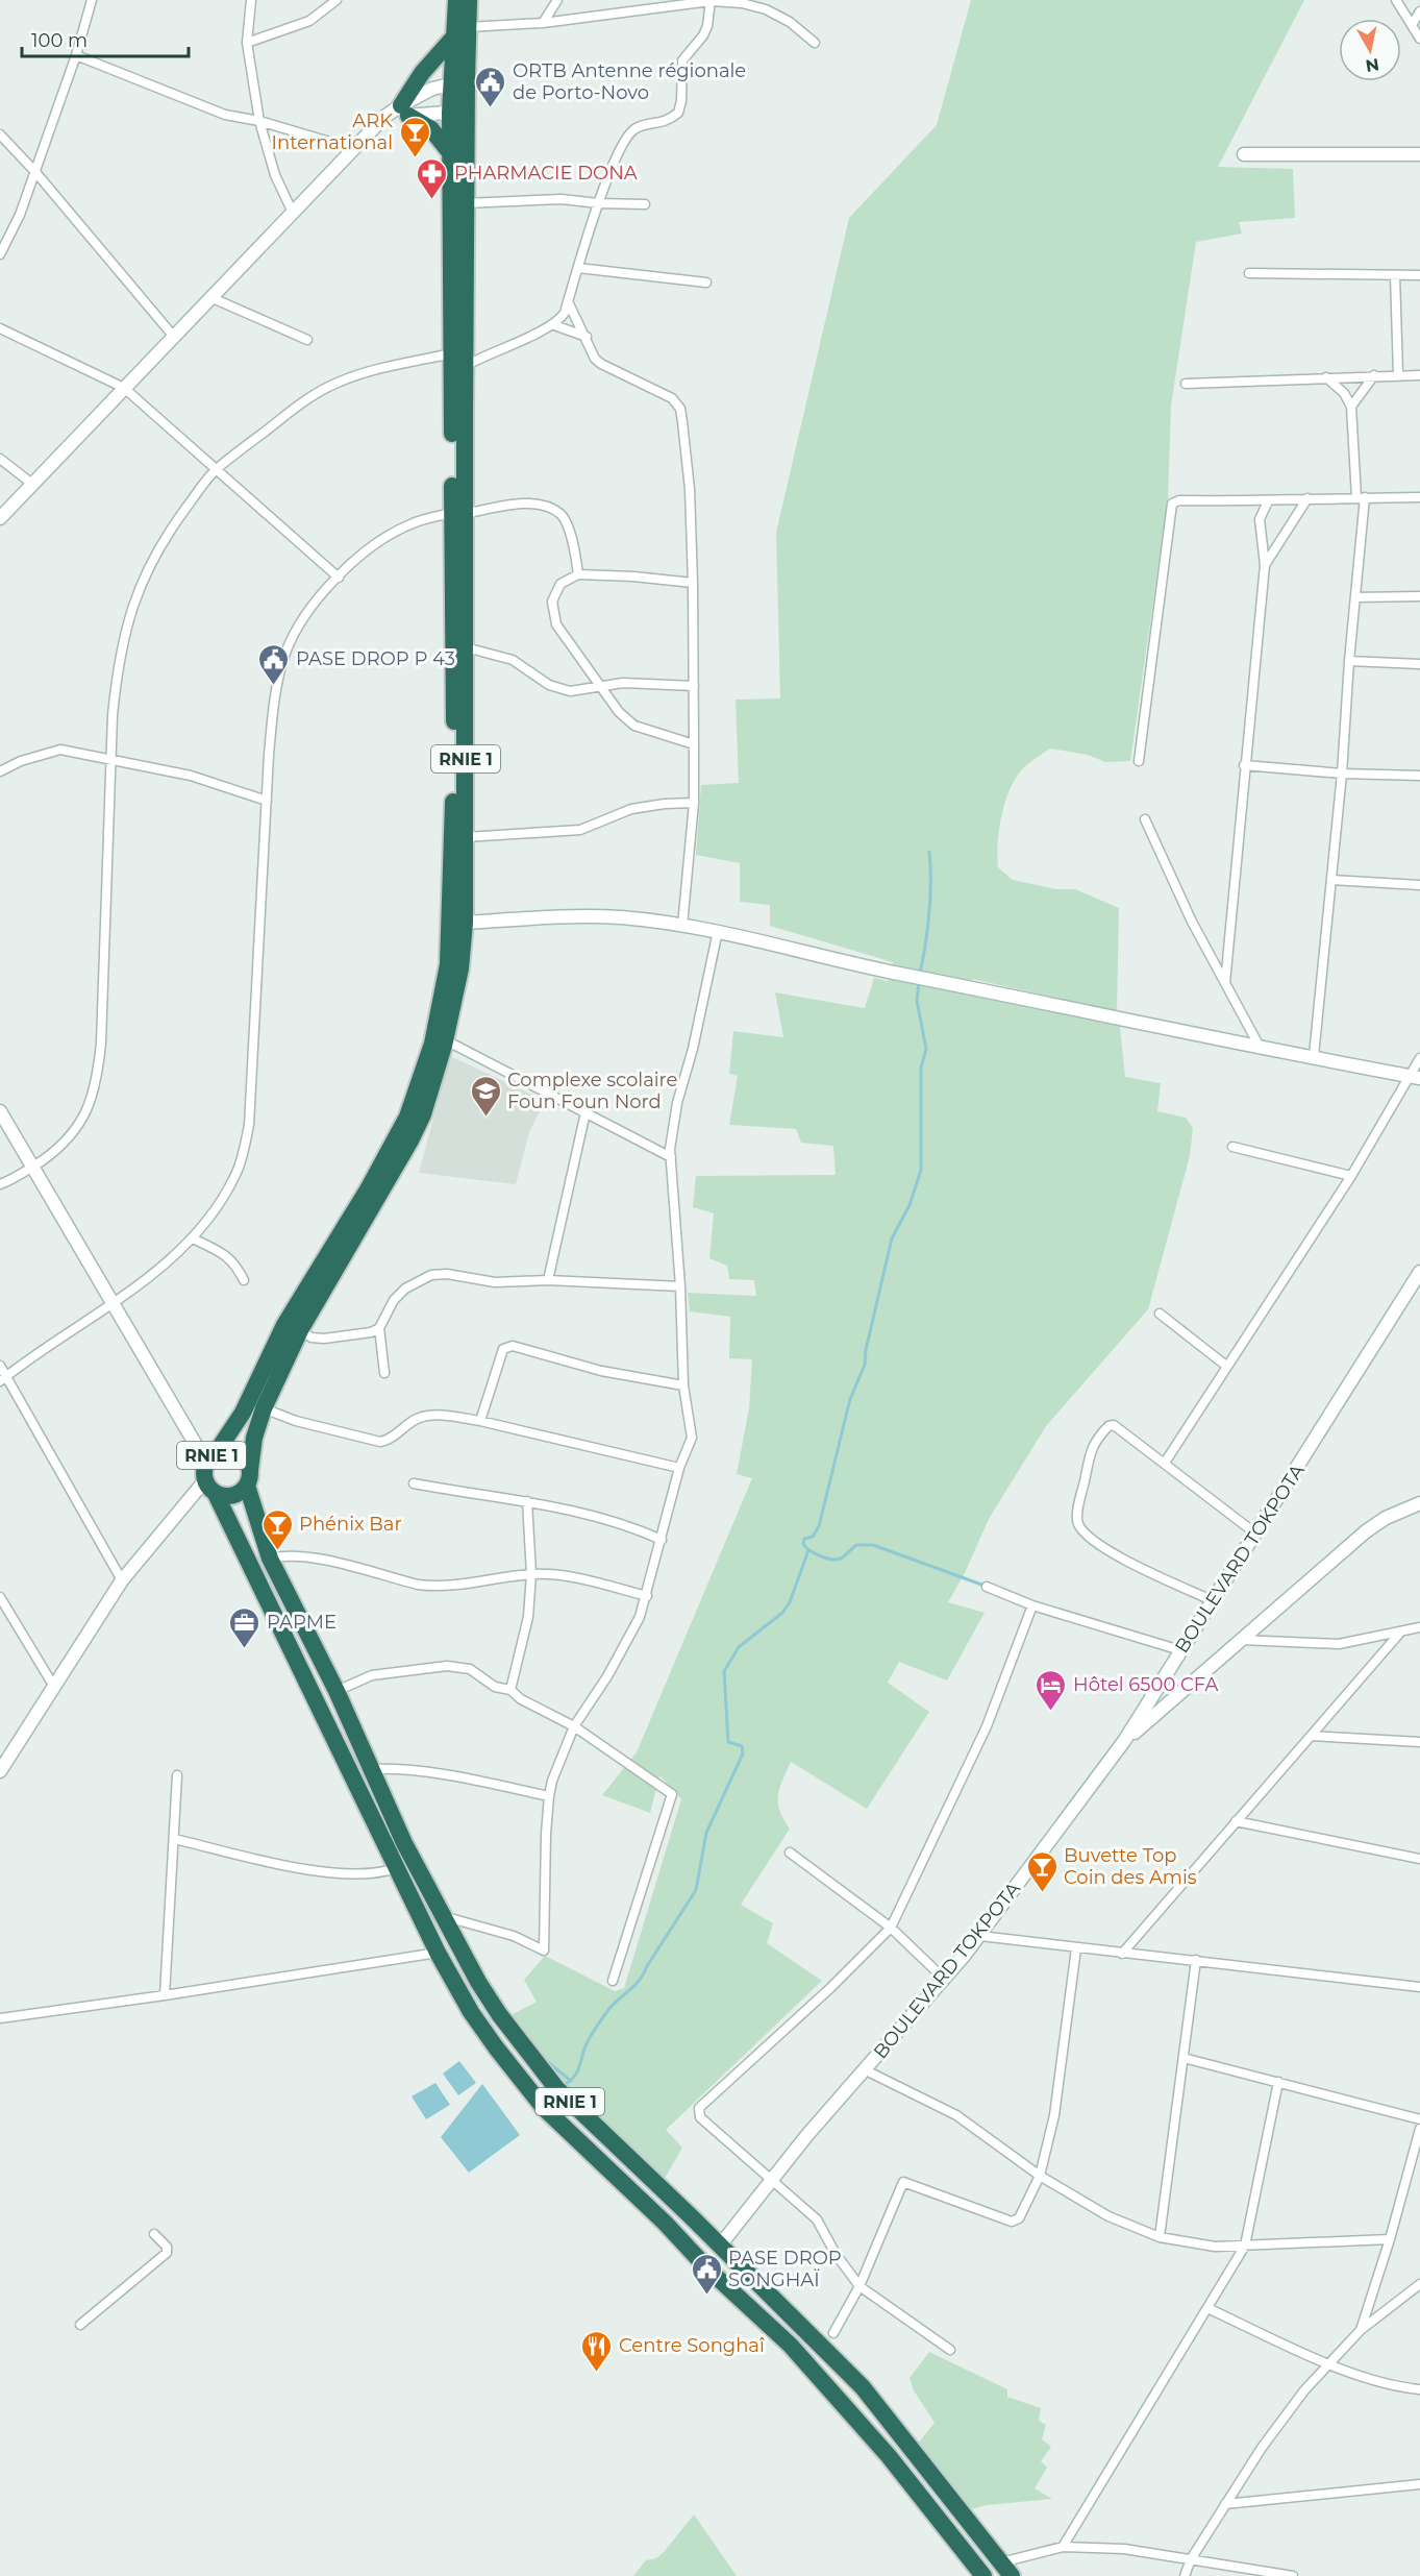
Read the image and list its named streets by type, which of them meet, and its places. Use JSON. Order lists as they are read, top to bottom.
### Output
{
  "streets": {
    "highway": ["RNIE 1"],
    "street": ["BOULEVARD TOKPOTA"]
  },
  "crossings": [
    ["RNIE 1", "BOULEVARD TOKPOTA"]
  ],
  "places": {
    "public building": ["ORTB Antenne régionale de Porto-Novo", "PASE DROP P 43", "PASE DROP SONGHAÏ"],
    "bar": ["ARK International", "Phénix Bar", "Buvette Top Coin des Amis"],
    "pharmacy": ["PHARMACIE DONA"],
    "school or university": ["Complexe scolaire Foun Foun Nord"],
    "office": ["PAPME"],
    "hotel": ["Hôtel 6500 CFA"],
    "restaurant": ["Centre Songhaî"]
  },
  "scale_bar": "100 m",
  "north": "bottom"
}
